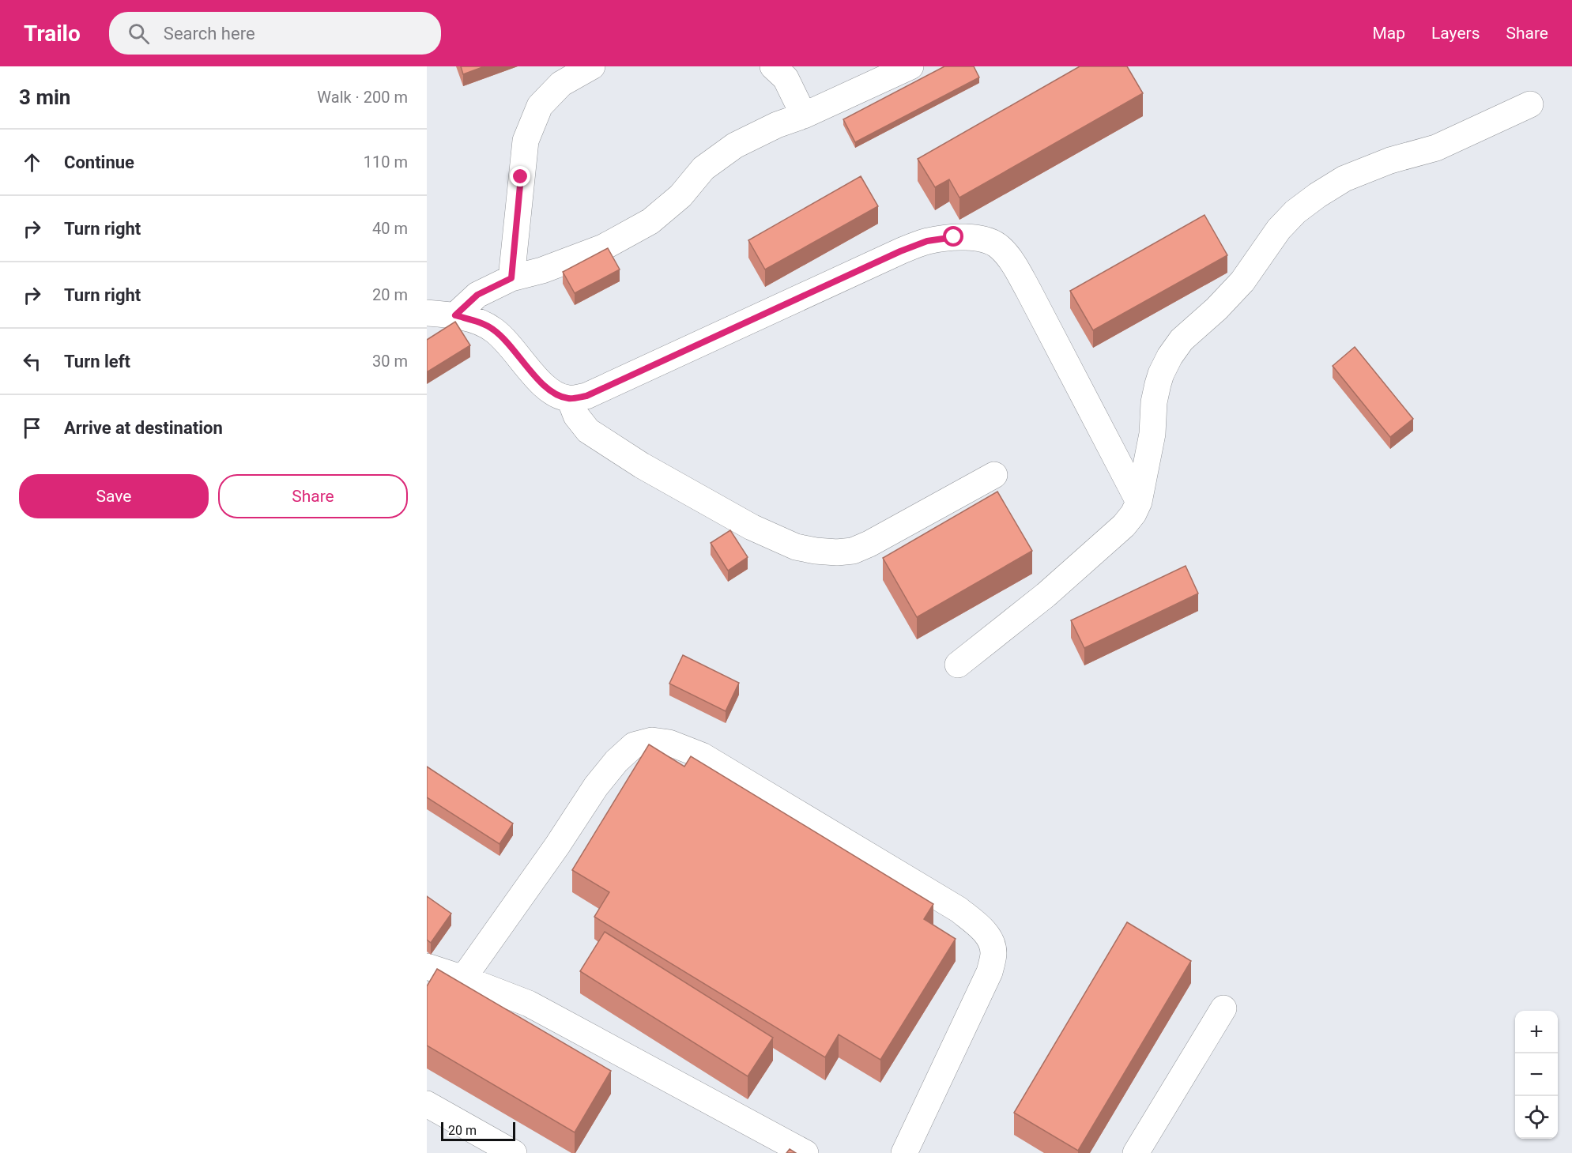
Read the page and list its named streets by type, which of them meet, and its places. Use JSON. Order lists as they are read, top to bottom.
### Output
{
  "scale_bar": "20 m",
  "page": {
    "header": "Trailo",
    "search": "Search here",
    "nav": ["Map", "Layers", "Share"],
    "heading": ["3 min", "Walk · 200 m"],
    "list": [
      ["Continue", "110 m"],
      ["Turn right", "40 m"],
      ["Turn right", "20 m"],
      ["Turn left", "30 m"],
      "Arrive at destination"
    ],
    "buttons": ["Save", "Share"],
    "map_buttons": ["+", "−"],
    "scale": "20 m"
  }
}
